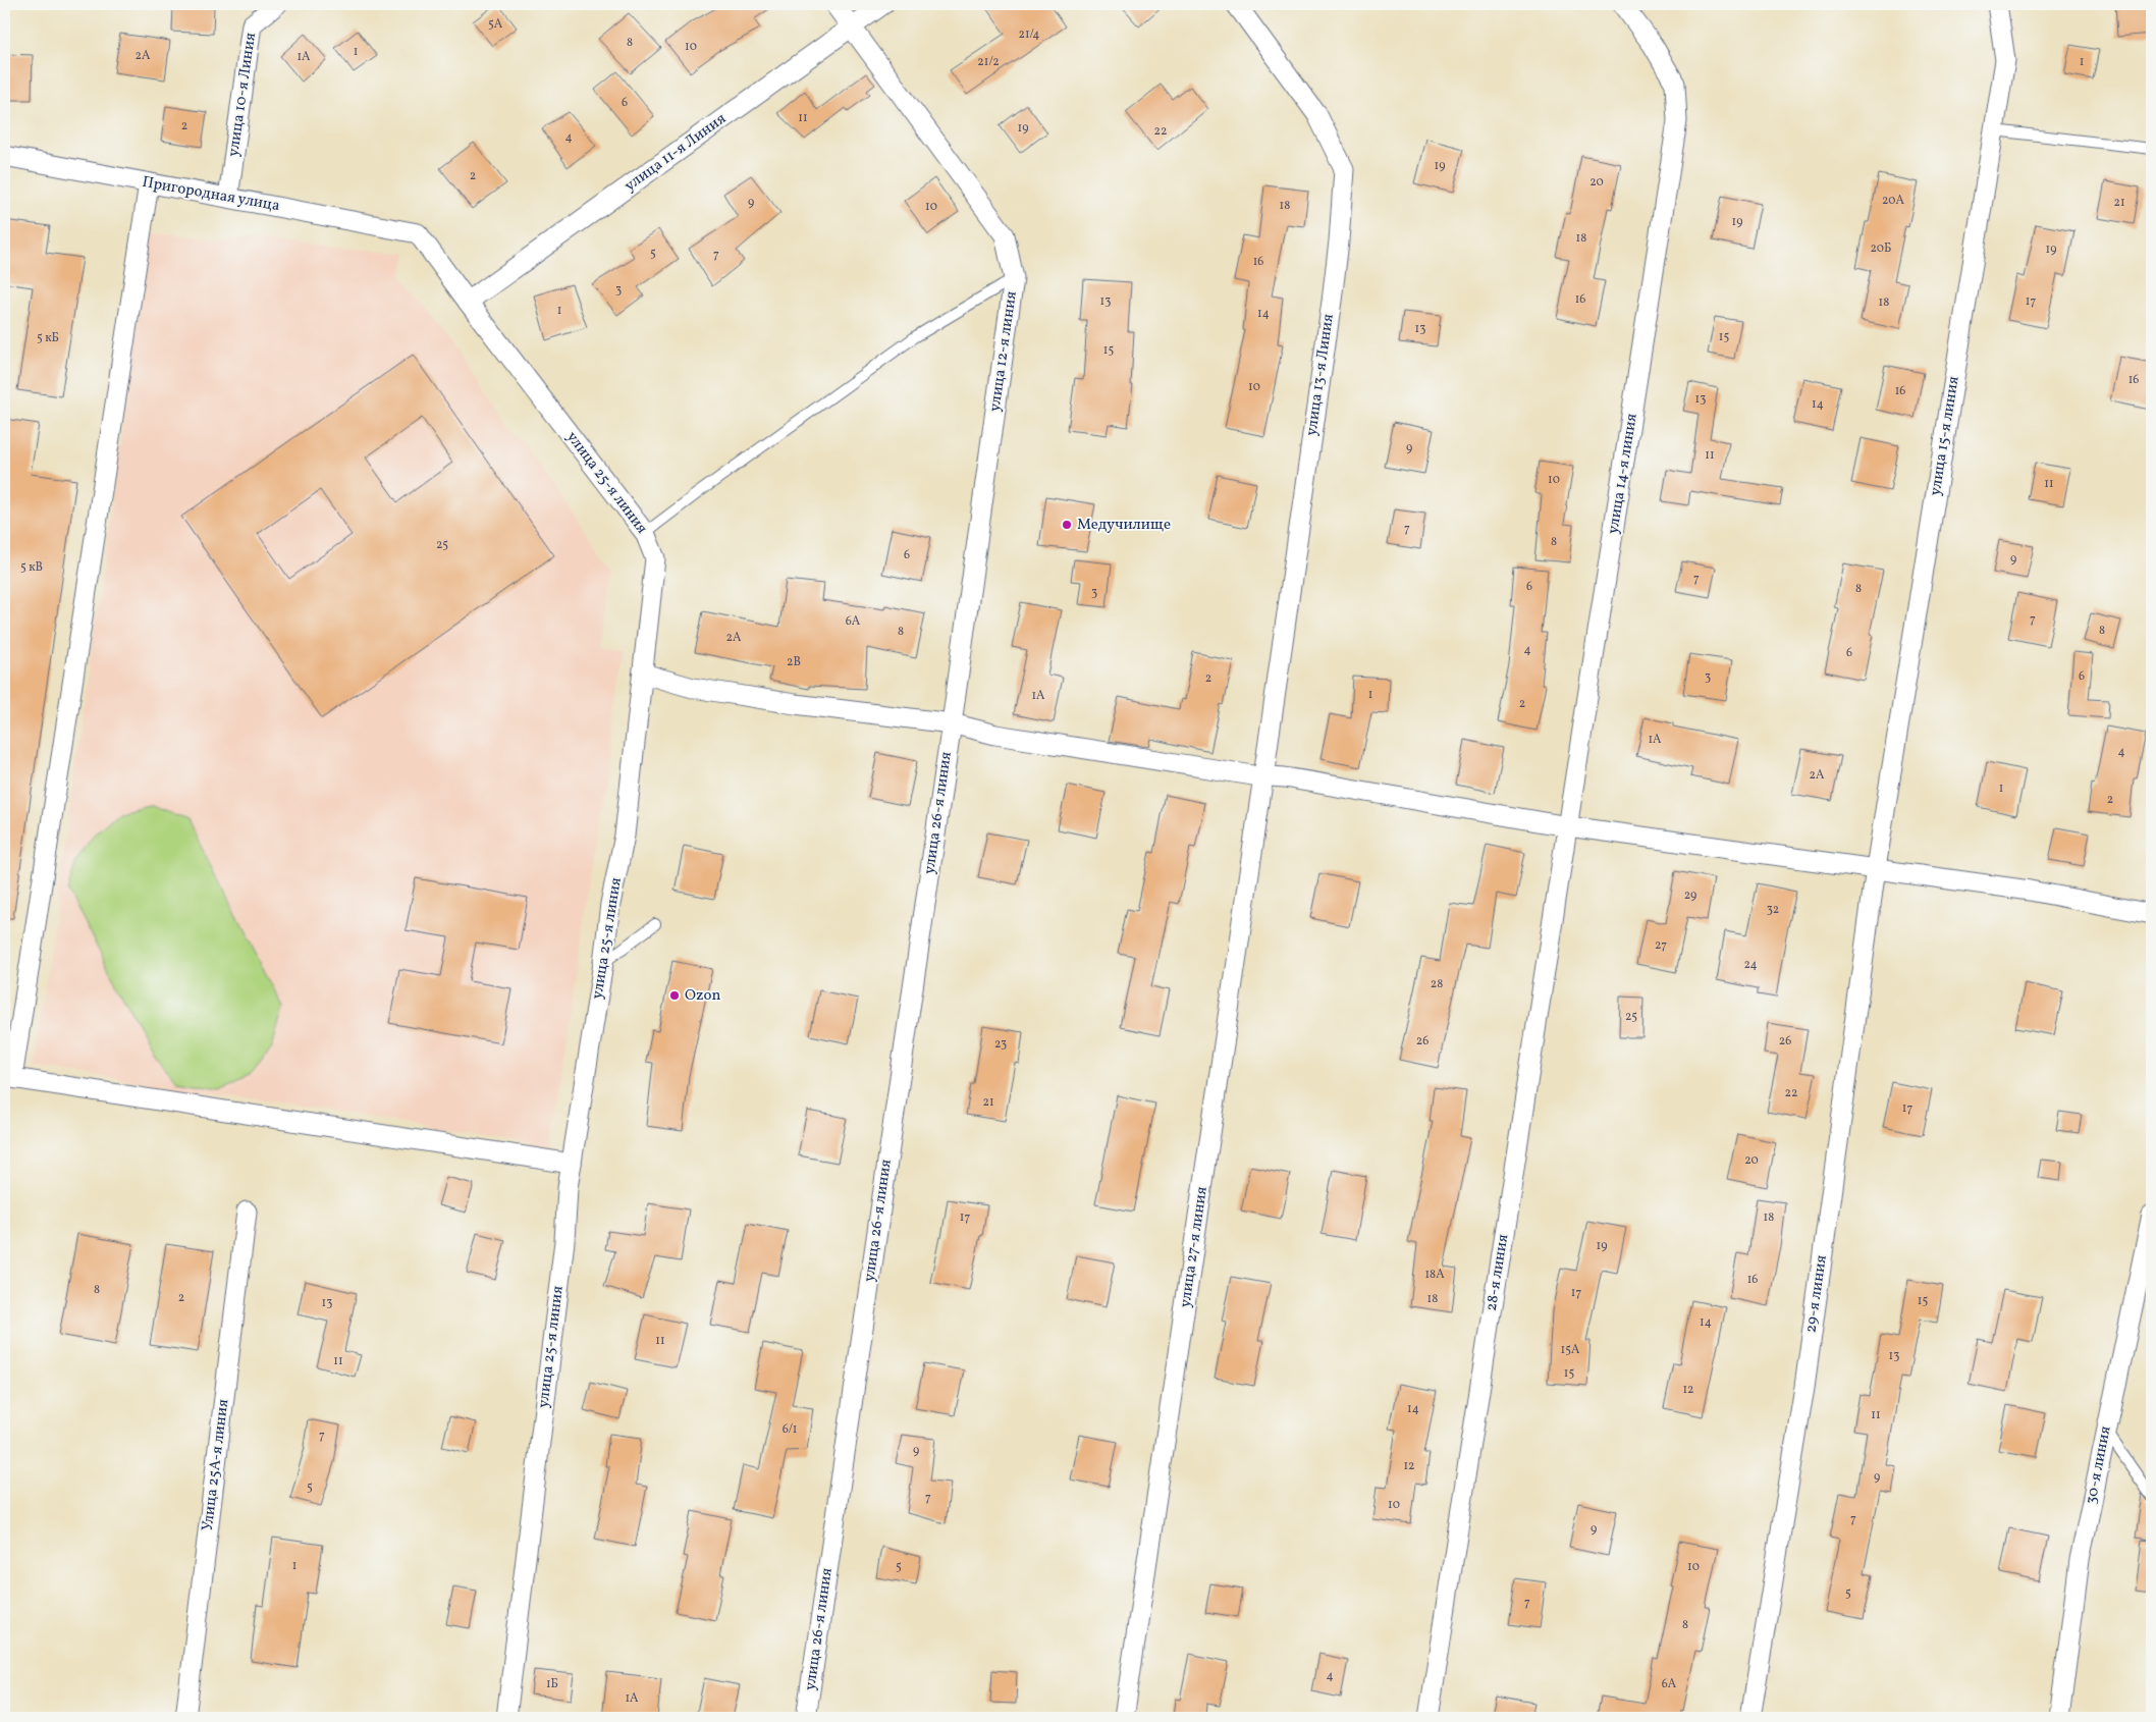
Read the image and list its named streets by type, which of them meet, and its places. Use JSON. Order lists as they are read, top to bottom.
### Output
{
  "streets": {
    "street": [
      "улица 10-я Линия",
      "улица 11-я Линия",
      "Пригородная улица",
      "улица 12-я линия",
      "улица 13-я Линия",
      "улица 15-я линия",
      "улица 14-я линия",
      "улица 25-я линия",
      "улица 26-я линия",
      "улица 27-я линия",
      "28-я линия",
      "29-я линия",
      "Улица 25А-я линия",
      "30-я линия"
    ]
  },
  "crossings": [
    ["улица 10-я Линия", "Пригородная улица"],
    ["улица 11-я Линия", "улица 12-я линия"],
    ["улица 11-я Линия", "улица 25-я линия"],
    ["Пригородная улица", "улица 25-я линия"],
    ["улица 12-я линия", "улица 26-я линия"],
    ["улица 13-я Линия", "улица 27-я линия"],
    ["улица 15-я линия", "29-я линия"],
    ["улица 14-я линия", "28-я линия"]
  ],
  "places": ["Медучилище", "Ozon"],
  "house_numbers": [
    "5А",
    "21/4",
    "8",
    "10",
    "1",
    "2А",
    "1А",
    "21/2",
    "1",
    "6",
    "11",
    "2",
    "19",
    "22",
    "4",
    "19",
    "2",
    "20",
    "20А",
    "9",
    "21",
    "18",
    "10",
    "19",
    "18",
    "20Б",
    "19",
    "5",
    "7",
    "16",
    "3",
    "16",
    "13",
    "17",
    "18",
    "1",
    "14",
    "13",
    "15",
    "5 кБ",
    "15",
    "16",
    "10",
    "16",
    "13",
    "14",
    "9",
    "11",
    "10",
    "11",
    "7",
    "8",
    "25",
    "6",
    "9",
    "5 кВ",
    "7",
    "6",
    "8",
    "3",
    "7",
    "6А",
    "8",
    "8",
    "2А",
    "4",
    "6",
    "2В",
    "6",
    "3",
    "2",
    "1",
    "1А",
    "2",
    "1А",
    "4",
    "2А",
    "1",
    "2",
    "29",
    "32",
    "27",
    "24",
    "28",
    "25",
    "26",
    "26",
    "23",
    "22",
    "21",
    "17",
    "20",
    "17",
    "18",
    "19",
    "18А",
    "16",
    "8",
    "17",
    "2",
    "18",
    "15",
    "13",
    "14",
    "11",
    "15А",
    "13",
    "11",
    "15",
    "12",
    "14",
    "11",
    "6/1",
    "7",
    "9",
    "12",
    "9",
    "5",
    "7",
    "10",
    "7",
    "9",
    "1",
    "5",
    "10",
    "5",
    "7",
    "8",
    "4",
    "1Б",
    "6А",
    "1А"
  ]
}
